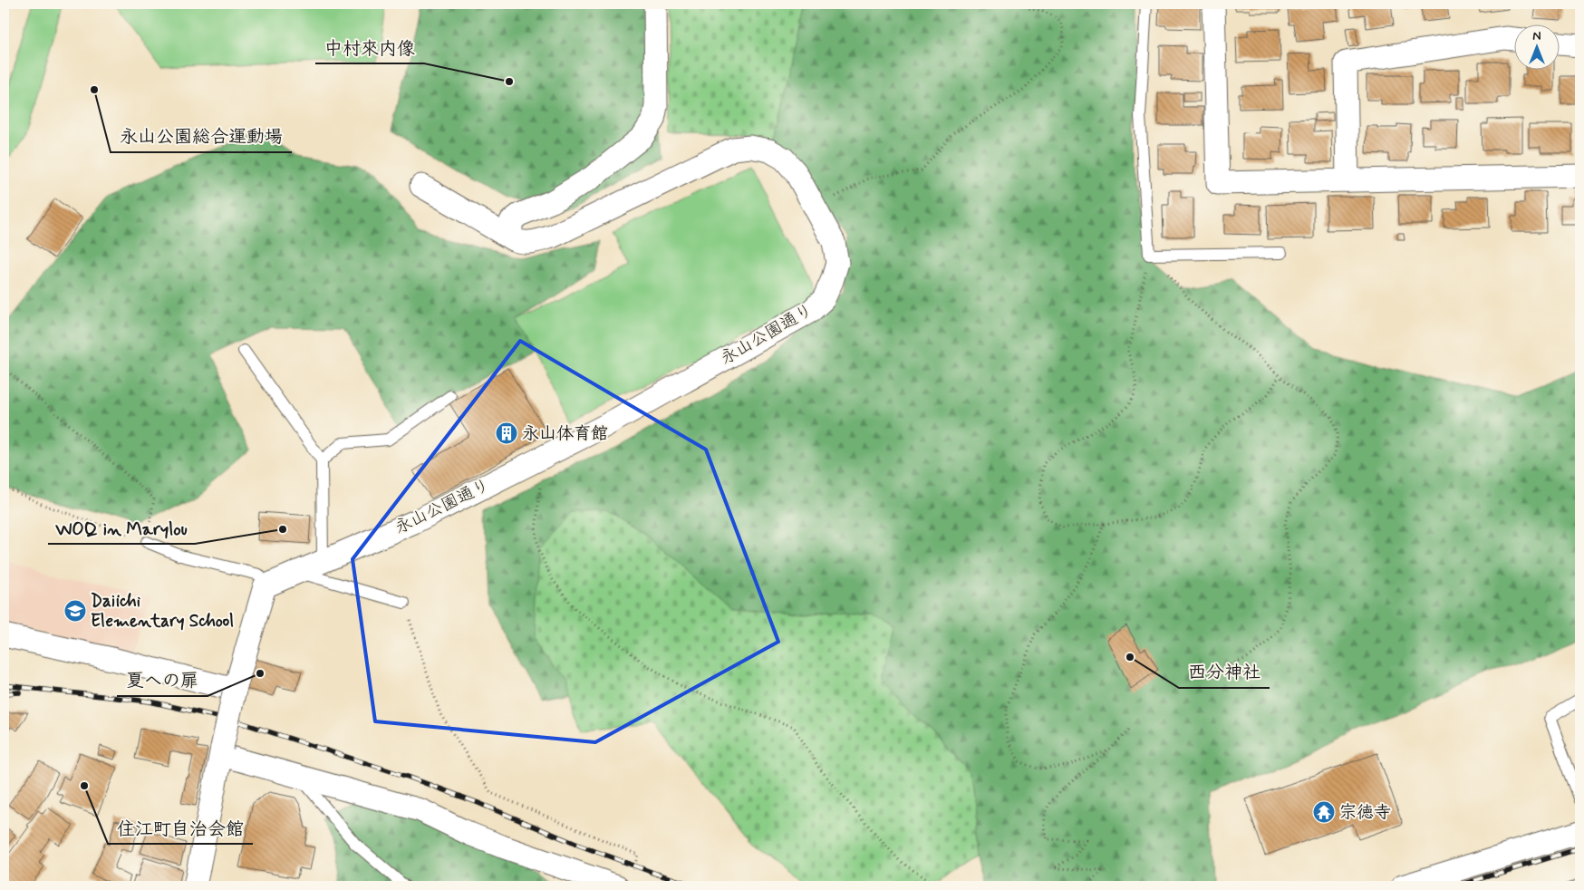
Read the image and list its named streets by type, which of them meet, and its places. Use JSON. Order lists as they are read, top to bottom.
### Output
{
  "streets": {
    "street": ["永山公園通り"]
  },
  "places": {
    "other": [
      "中村來内像",
      "永山公園総合運動場",
      "WOQ in Marylou",
      "西分神社",
      "夏への扉",
      "住江町自治会館"
    ],
    "building": ["永山体育館"],
    "school or university": ["Daiichi Elementary School"],
    "temple": ["宗徳寺"]
  },
  "north": "top"
}
